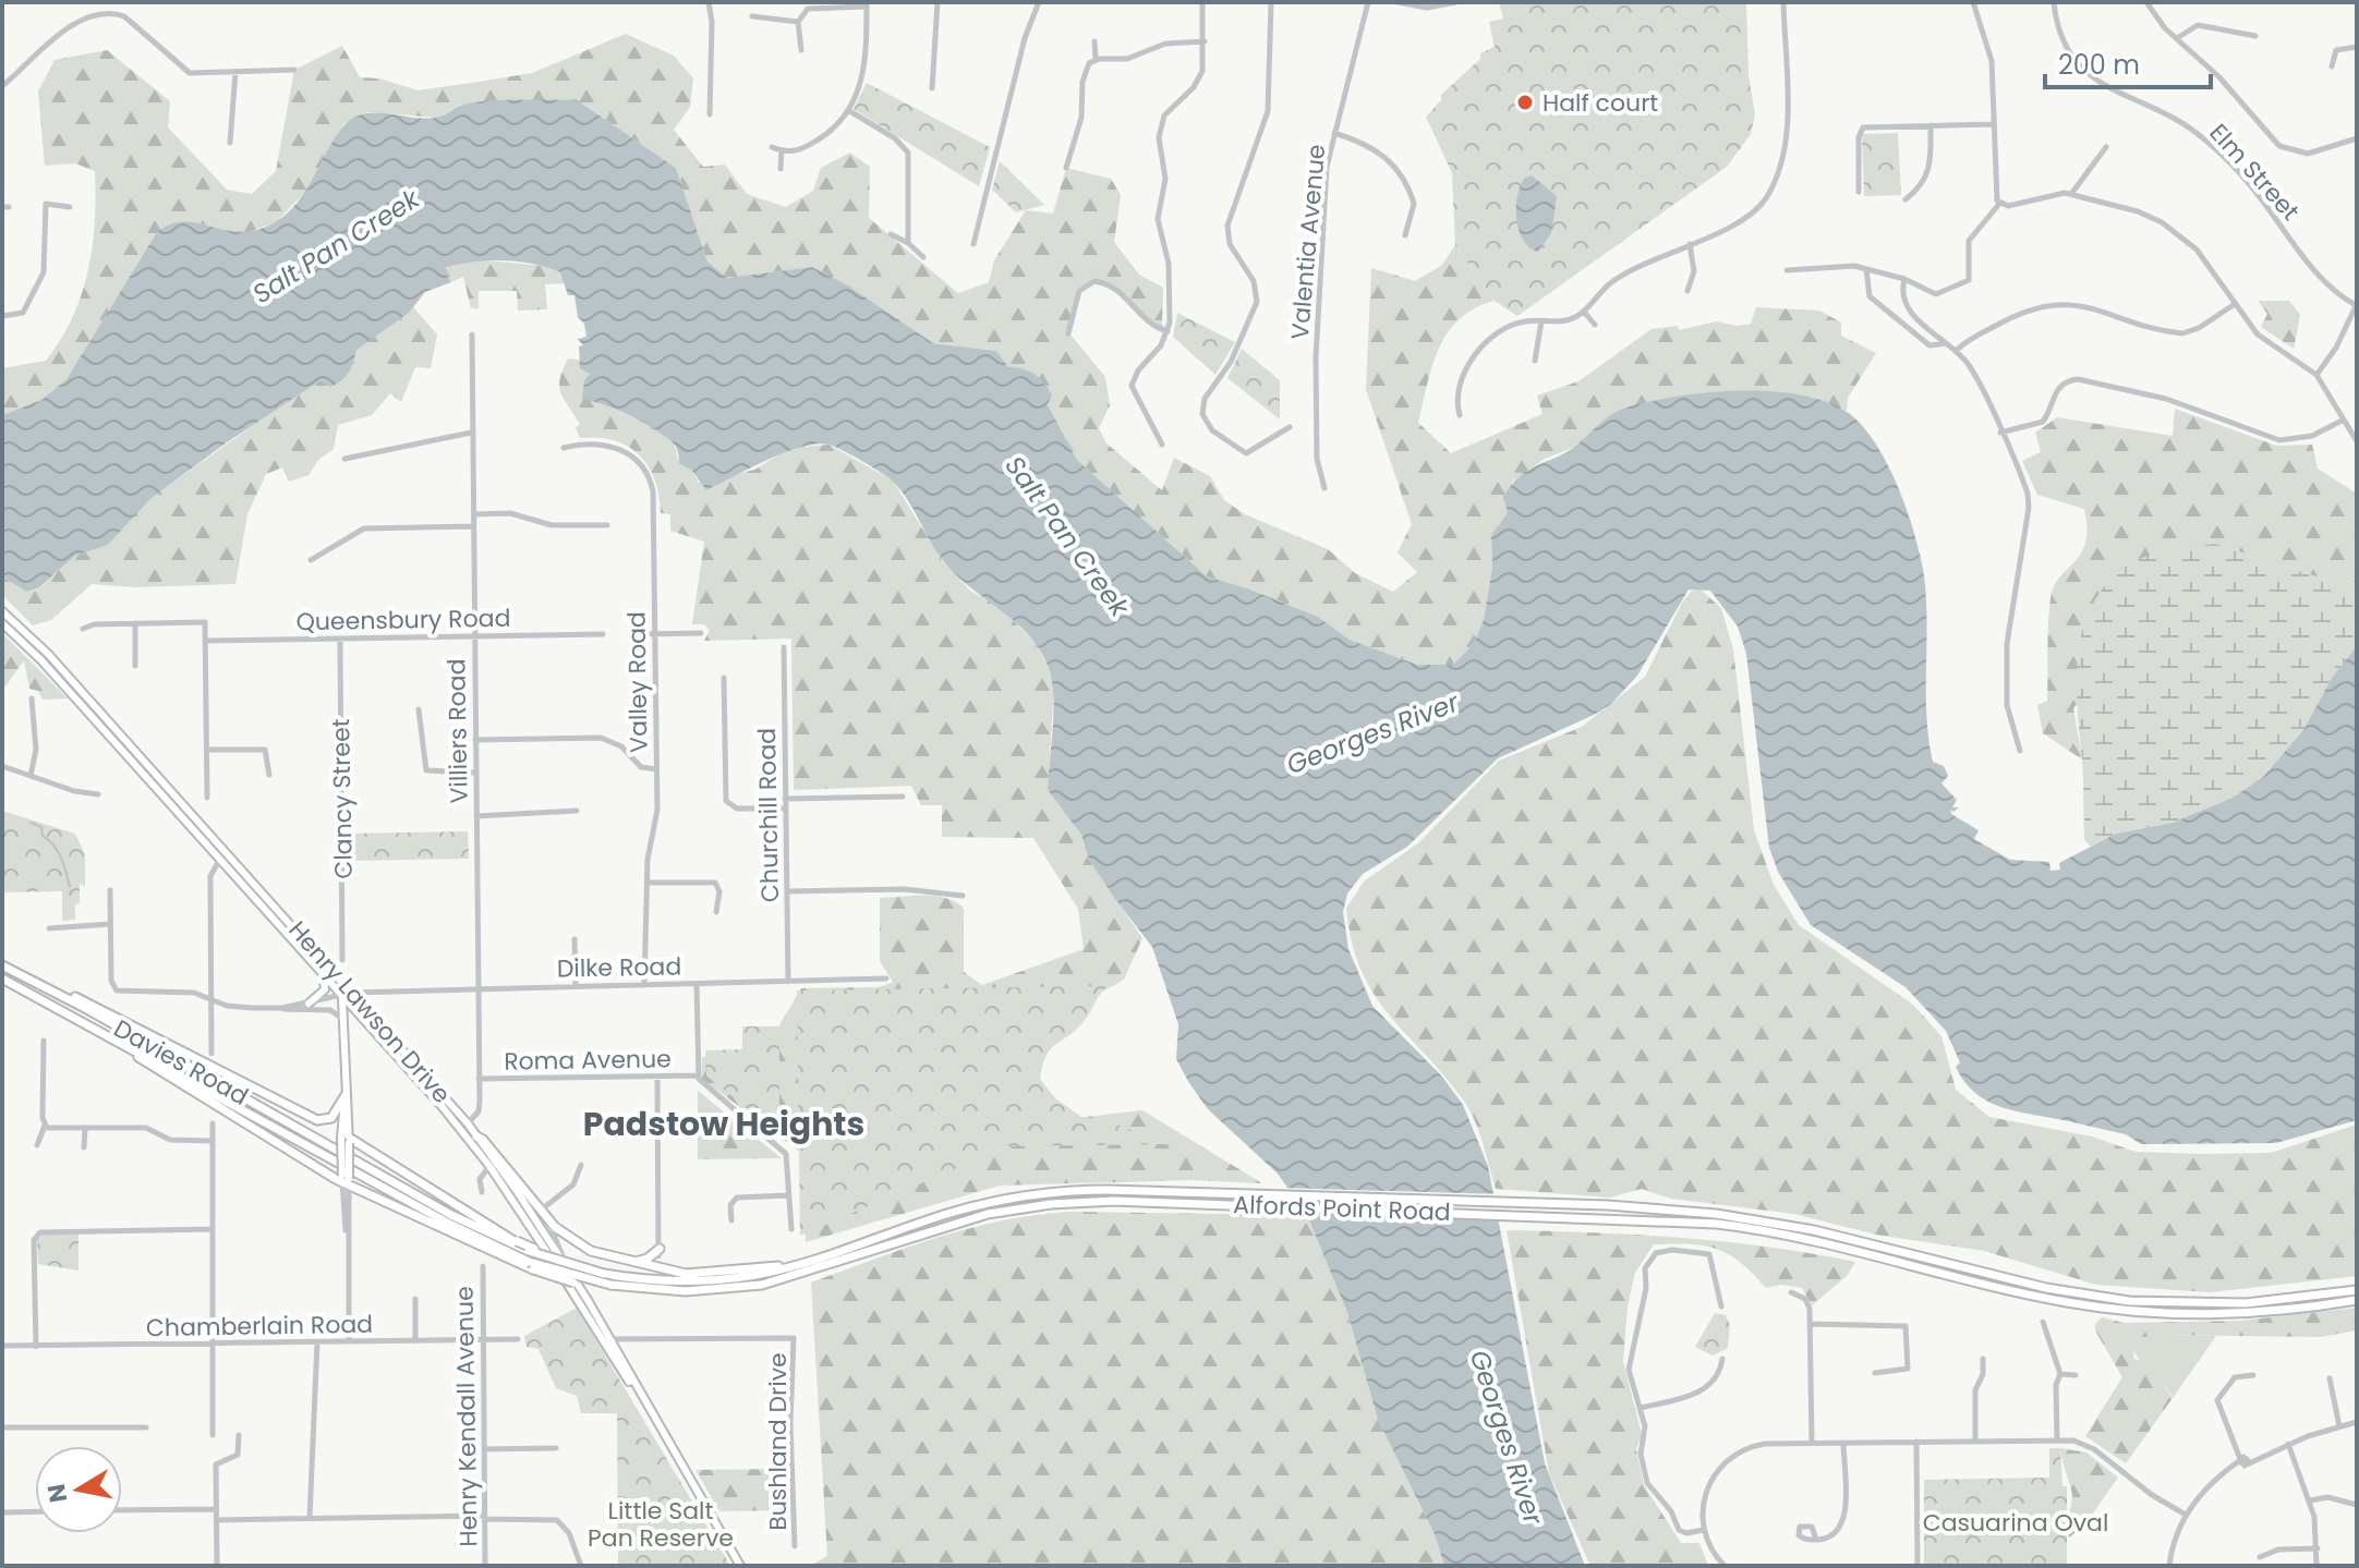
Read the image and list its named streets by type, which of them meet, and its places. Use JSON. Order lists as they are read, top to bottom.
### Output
{
  "streets": {
    "highway": ["Davies Road", "Alfords Point Road"],
    "main road": ["Henry Lawson Drive"],
    "street": [
      "Elm Street",
      "Valentia Avenue",
      "Queensbury Road",
      "Valley Road",
      "Villiers Road",
      "Clancy Street",
      "Churchill Road",
      "Dilke Road",
      "Roma Avenue",
      "Chamberlain Road",
      "Henry Kendall Avenue",
      "Bushland Drive"
    ]
  },
  "crossings": [
    ["Queensbury Road", "Villiers Road"],
    ["Queensbury Road", "Clancy Street"],
    ["Valley Road", "Dilke Road"],
    ["Villiers Road", "Dilke Road"],
    ["Villiers Road", "Henry Lawson Drive"],
    ["Villiers Road", "Roma Avenue"],
    ["Churchill Road", "Dilke Road"],
    ["Dilke Road", "Henry Lawson Drive"],
    ["Henry Lawson Drive", "Bushland Drive"],
    ["Davies Road", "Alfords Point Road"],
    ["Chamberlain Road", "Henry Kendall Avenue"]
  ],
  "districts": ["Padstow Heights"],
  "water": ["Salt Pan Creek", "Georges River"],
  "parks": ["Little Salt Pan Reserve", "Casuarina Oval"],
  "places": ["Half court"],
  "scale_bar": "200 m",
  "north": "left"
}
